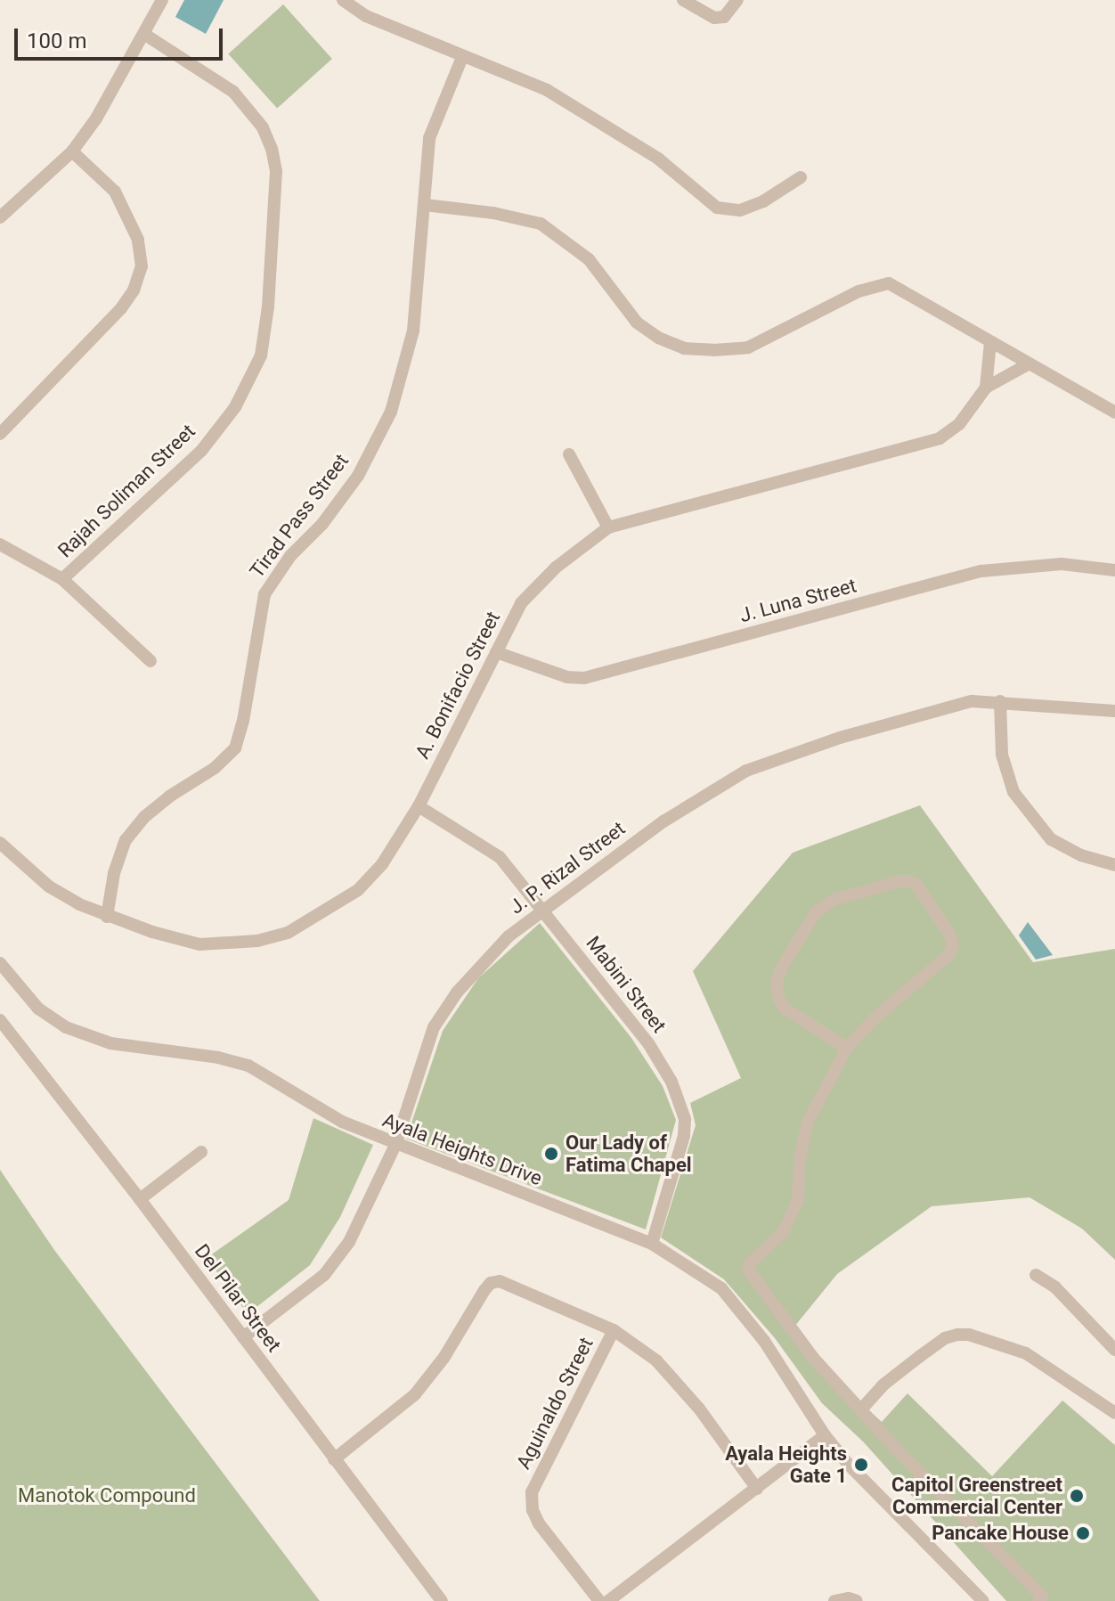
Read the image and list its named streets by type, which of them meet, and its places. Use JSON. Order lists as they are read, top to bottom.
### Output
{
  "streets": {
    "street": [
      "Rajah Soliman Street",
      "Tirad Pass Street",
      "J. Luna Street",
      "A. Bonifacio Street",
      "J. P. Rizal Street",
      "Mabini Street",
      "Ayala Heights Drive",
      "Del Pilar Street",
      "Aguinaldo Street"
    ]
  },
  "crossings": [
    ["Tirad Pass Street", "A. Bonifacio Street"],
    ["J. Luna Street", "A. Bonifacio Street"],
    ["A. Bonifacio Street", "Mabini Street"],
    ["J. P. Rizal Street", "Mabini Street"],
    ["J. P. Rizal Street", "Ayala Heights Drive"],
    ["J. P. Rizal Street", "Del Pilar Street"],
    ["Mabini Street", "Ayala Heights Drive"]
  ],
  "parks": ["Manotok Compound"],
  "places": [
    "Our Lady of Fatima Chapel",
    "Ayala Heights Gate 1",
    "Capitol Greenstreet Commercial Center",
    "Pancake House"
  ],
  "scale_bar": "100 m"
}
